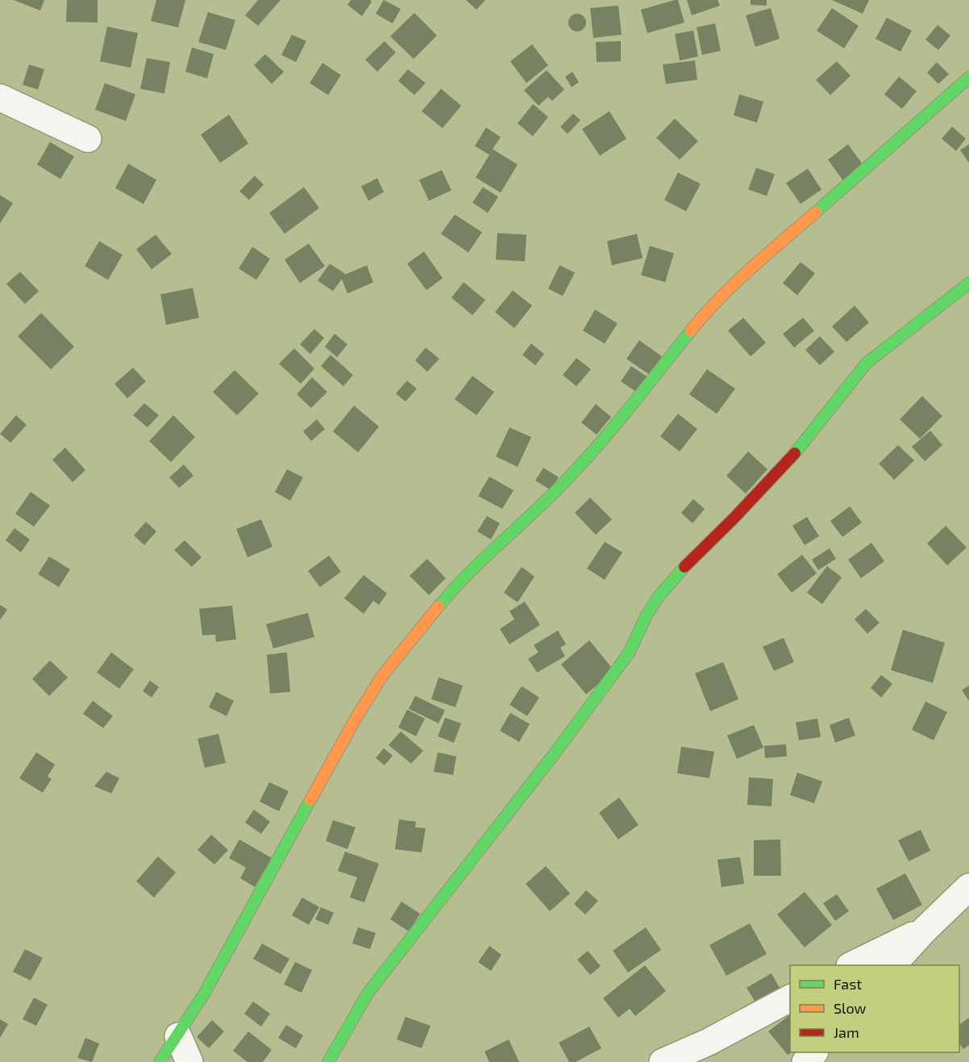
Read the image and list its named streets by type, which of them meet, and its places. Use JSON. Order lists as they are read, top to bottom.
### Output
{
  "legend": ["Fast", "Slow", "Jam"]
}
